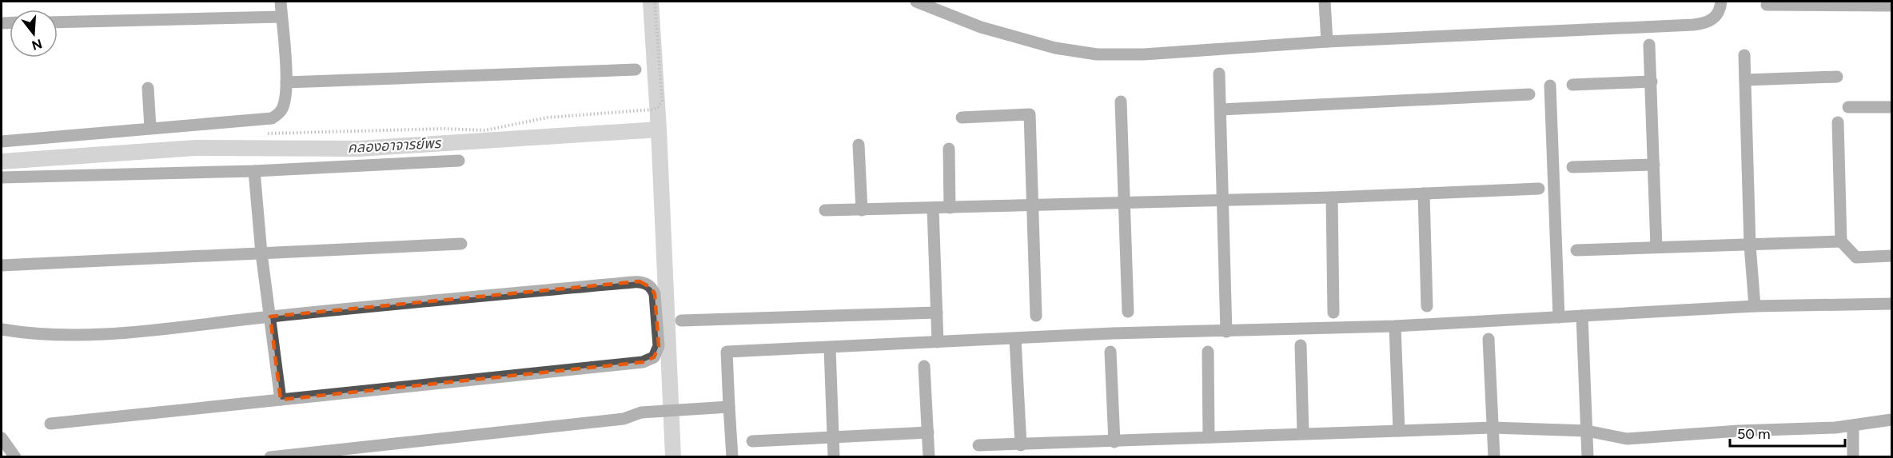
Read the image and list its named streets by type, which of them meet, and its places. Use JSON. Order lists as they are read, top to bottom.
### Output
{
  "water": ["คลองอาจารย์พร"],
  "scale_bar": "50 m",
  "north": "bottom"
}
